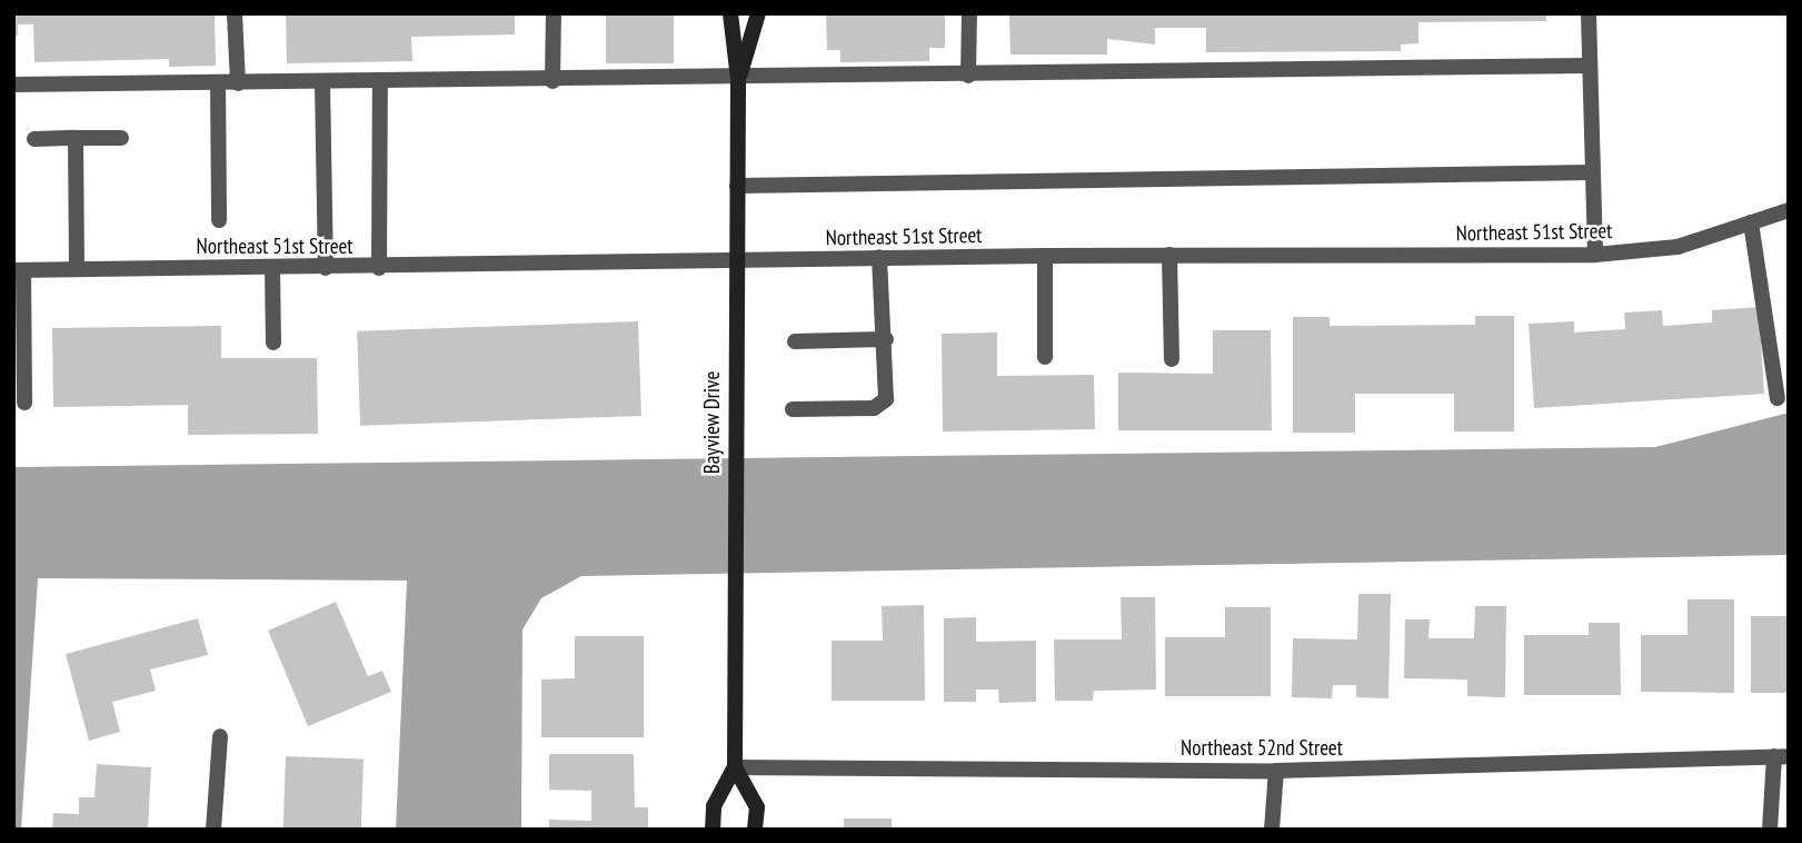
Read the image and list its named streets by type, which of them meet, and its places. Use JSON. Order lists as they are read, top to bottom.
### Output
{
  "streets": {
    "street": ["Northeast 51st Street", "Bayview Drive", "Northeast 52nd Street"]
  },
  "crossings": [
    ["Northeast 51st Street", "Bayview Drive"],
    ["Bayview Drive", "Northeast 52nd Street"]
  ]
}
